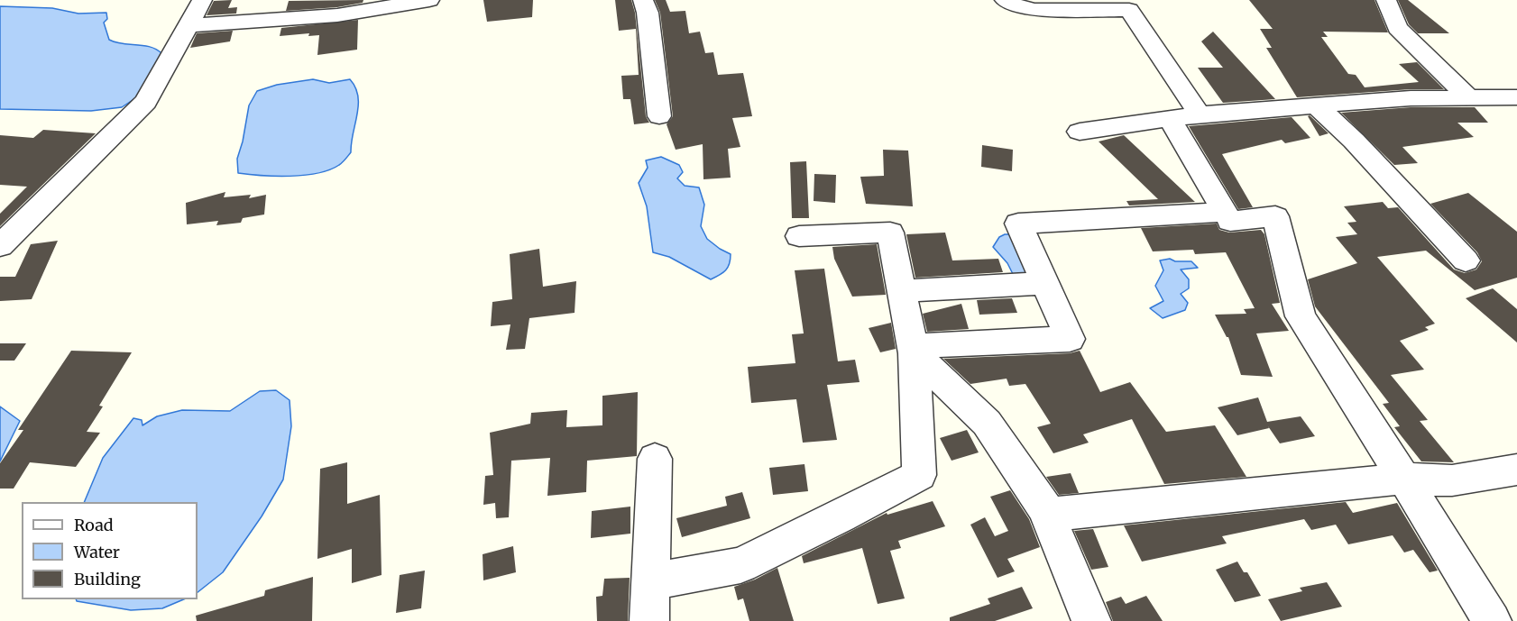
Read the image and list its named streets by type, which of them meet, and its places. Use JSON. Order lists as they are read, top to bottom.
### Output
{
  "legend": ["Road", "Water", "Building"]
}
